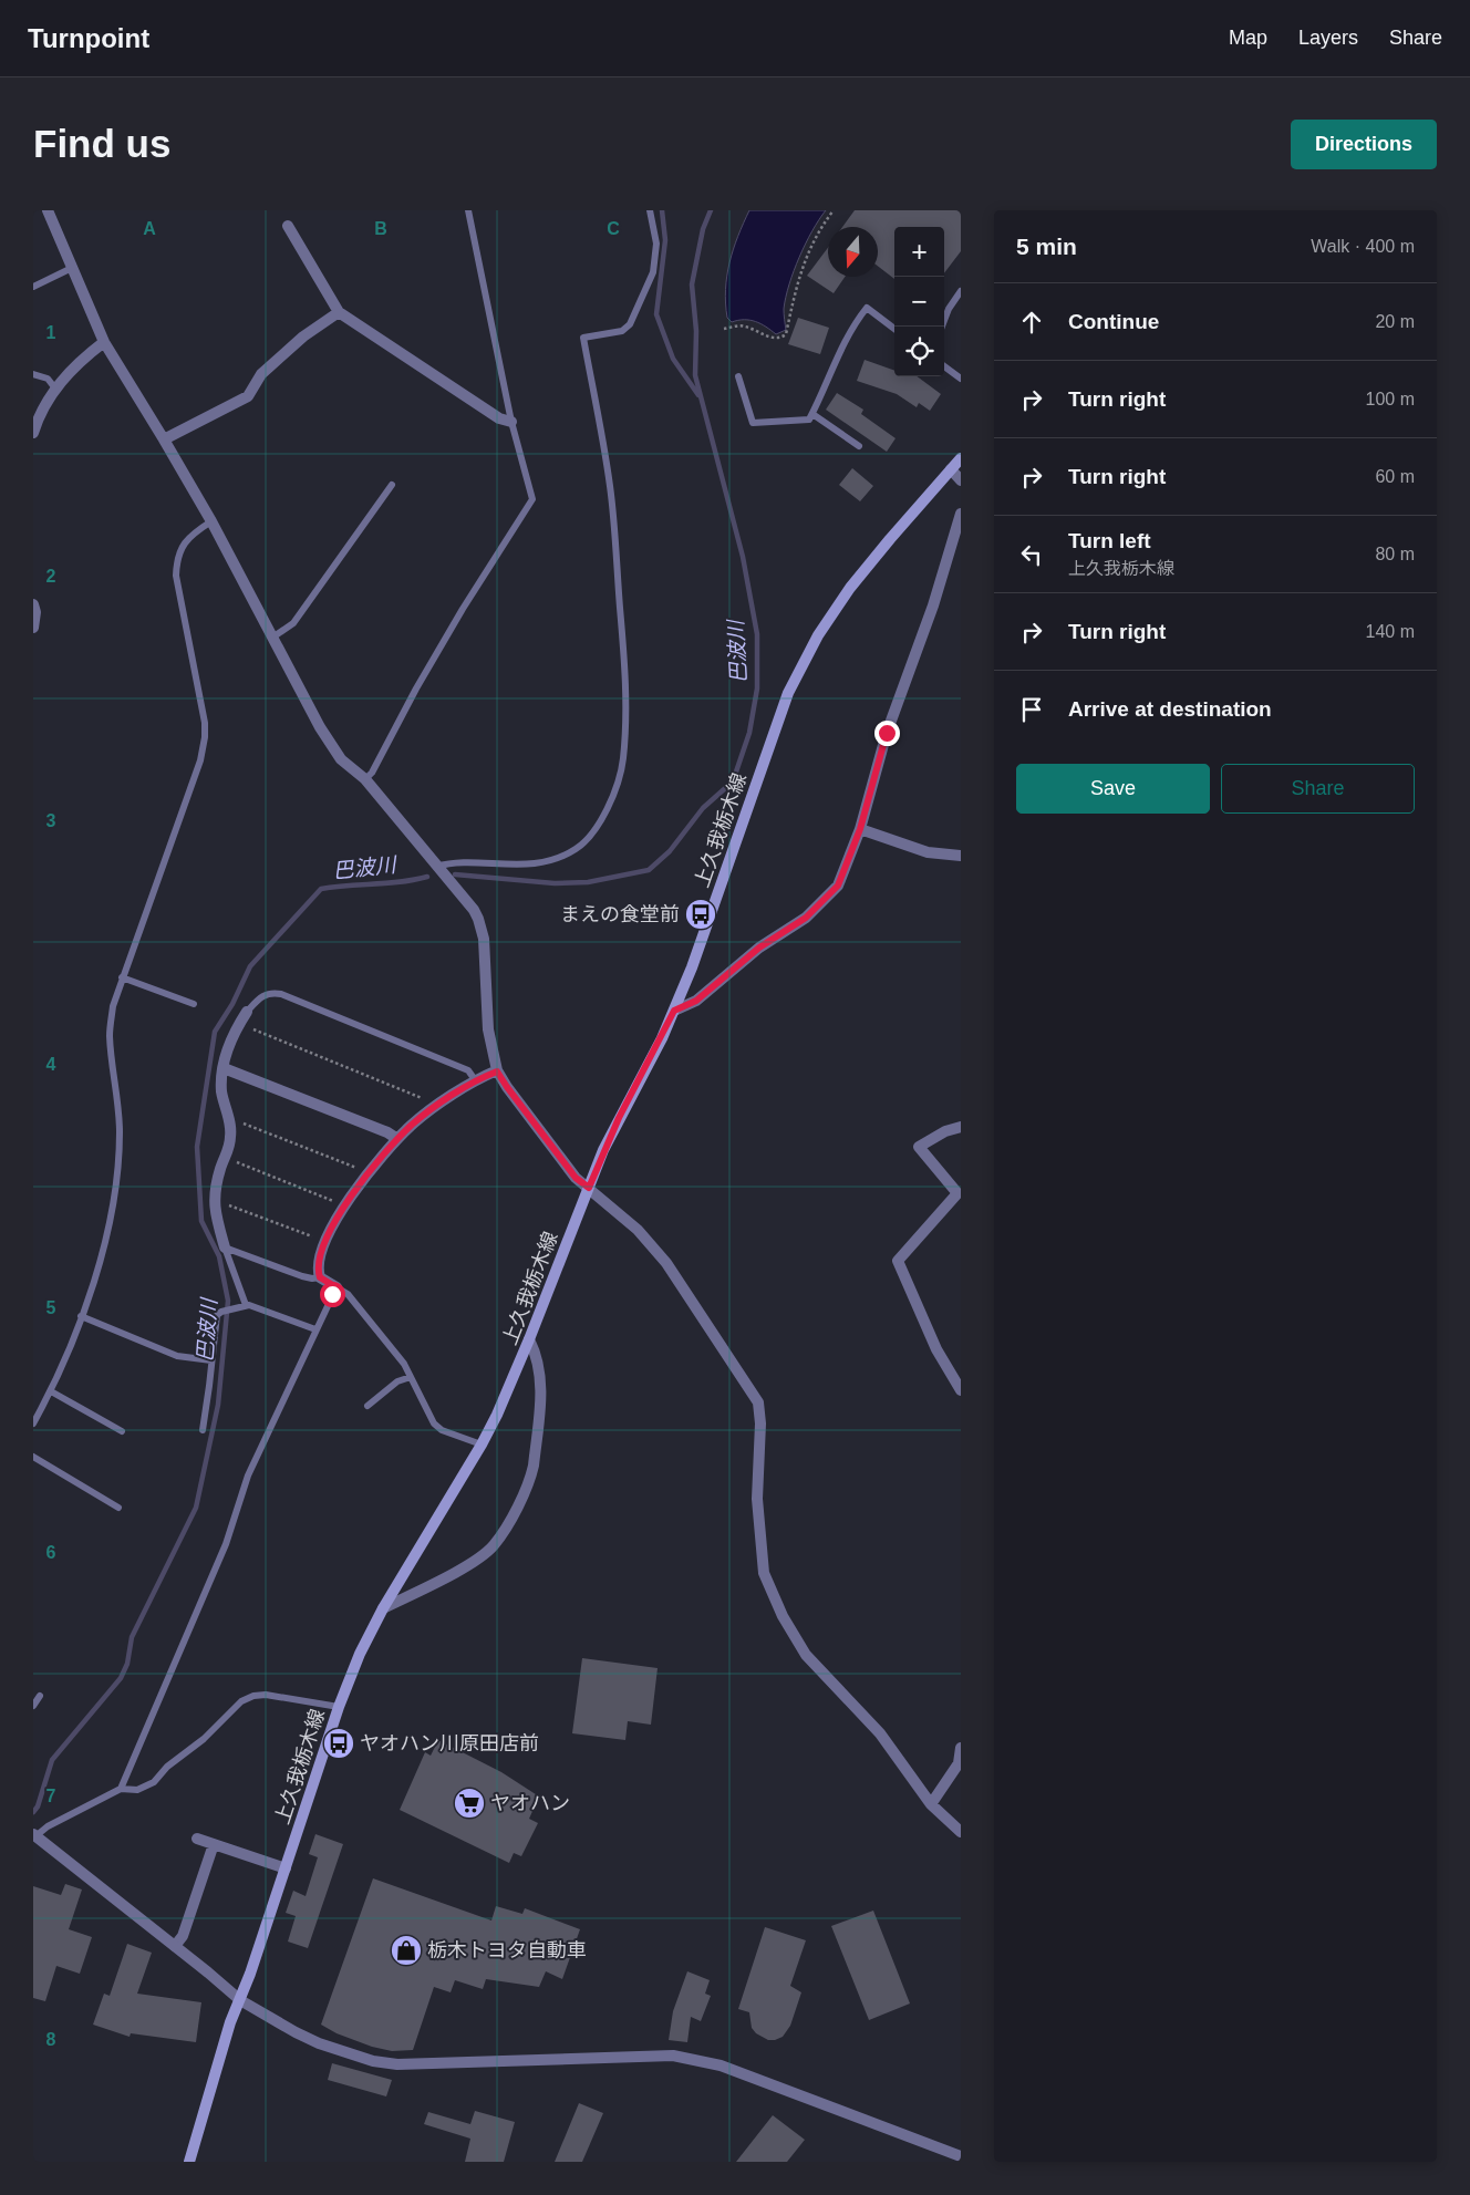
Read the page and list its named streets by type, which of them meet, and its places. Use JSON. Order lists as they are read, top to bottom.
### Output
{
  "streets": {
    "main road": ["上久我栃木線"]
  },
  "water": ["巴波川"],
  "places": {
    "bus stop": ["まえの食堂前", "ヤオハン川原田店前"],
    "supermarket": ["ヤオハン"],
    "shop": ["栃木トヨタ自動車"]
  },
  "north": "bottom",
  "page": {
    "header": "Turnpoint",
    "nav": ["Map", "Layers", "Share"],
    "buttons": [
      "Directions",
      ["Save", "Share"]
    ],
    "title": "Find us",
    "heading": ["5 min", "Walk · 400 m"],
    "map_buttons": ["+", "−"],
    "list": [
      ["Continue", "20 m"],
      ["Turn right", "100 m"],
      ["Turn right", "60 m"],
      ["Turn left", "上久我栃木線", "80 m"],
      ["Turn right", "140 m"],
      "Arrive at destination"
    ]
  },
  "grid": {
    "columns": ["A", "B", "C"],
    "rows": [
      "1",
      "2",
      "3",
      "4",
      "5",
      "6",
      "7",
      "8"
    ]
  }
}
